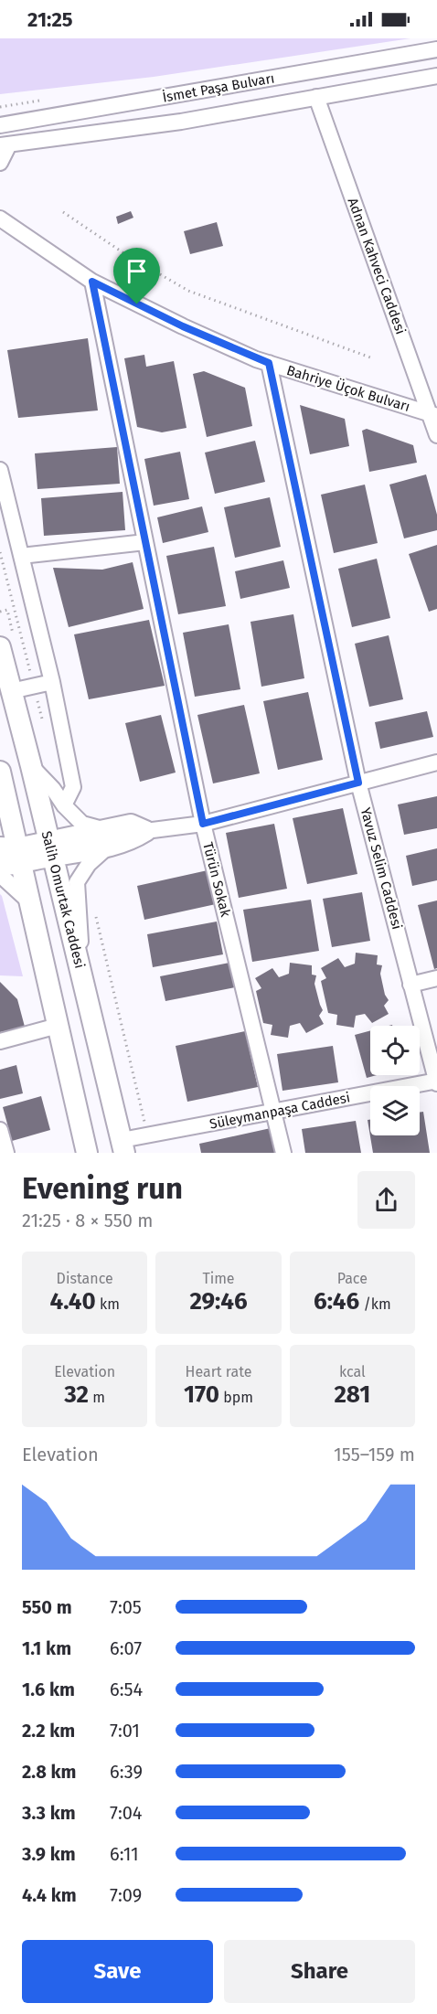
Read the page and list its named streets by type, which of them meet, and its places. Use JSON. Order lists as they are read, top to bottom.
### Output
{
  "streets": {
    "main road": ["Salih Omurtak Caddesi"],
    "street": [
      "İsmet Paşa Bulvarı",
      "Adnan Kahveci Caddesi",
      "Bahriye Üçok Bulvarı",
      "Yavuz Selim Caddesi",
      "Türün Sokak",
      "Süleymanpaşa Caddesi"
    ]
  },
  "crossings": [
    ["İsmet Paşa Bulvarı", "Adnan Kahveci Caddesi"],
    ["Adnan Kahveci Caddesi", "Bahriye Üçok Bulvarı"],
    ["Bahriye Üçok Bulvarı", "Yavuz Selim Caddesi"],
    ["Bahriye Üçok Bulvarı", "Türün Sokak"],
    ["Yavuz Selim Caddesi", "Süleymanpaşa Caddesi"],
    ["Türün Sokak", "Süleymanpaşa Caddesi"],
    ["Salih Omurtak Caddesi", "Süleymanpaşa Caddesi"]
  ],
  "page": {
    "status": "21:25",
    "heading": ["Evening run", "21:25 · 8 × 550 m"],
    "stats": [
      ["Distance", "4.40 km"],
      ["Time", "29:46"],
      ["Pace", "6:46 /km"],
      ["Elevation", "32 m"],
      ["Heart rate", "170 bpm"],
      ["kcal", "281"]
    ],
    "chart": ["Elevation", "155–159 m"],
    "list": [
      {
        "name": "550 m",
        "note": "7:05"
      },
      {
        "name": "1.1 km",
        "note": "6:07"
      },
      {
        "name": "1.6 km",
        "note": "6:54"
      },
      {
        "name": "2.2 km",
        "note": "7:01"
      },
      {
        "name": "2.8 km",
        "note": "6:39"
      },
      {
        "name": "3.3 km",
        "note": "7:04"
      },
      {
        "name": "3.9 km",
        "note": "6:11"
      },
      {
        "name": "4.4 km",
        "note": "7:09"
      }
    ],
    "buttons": ["Save", "Share"]
  }
}
